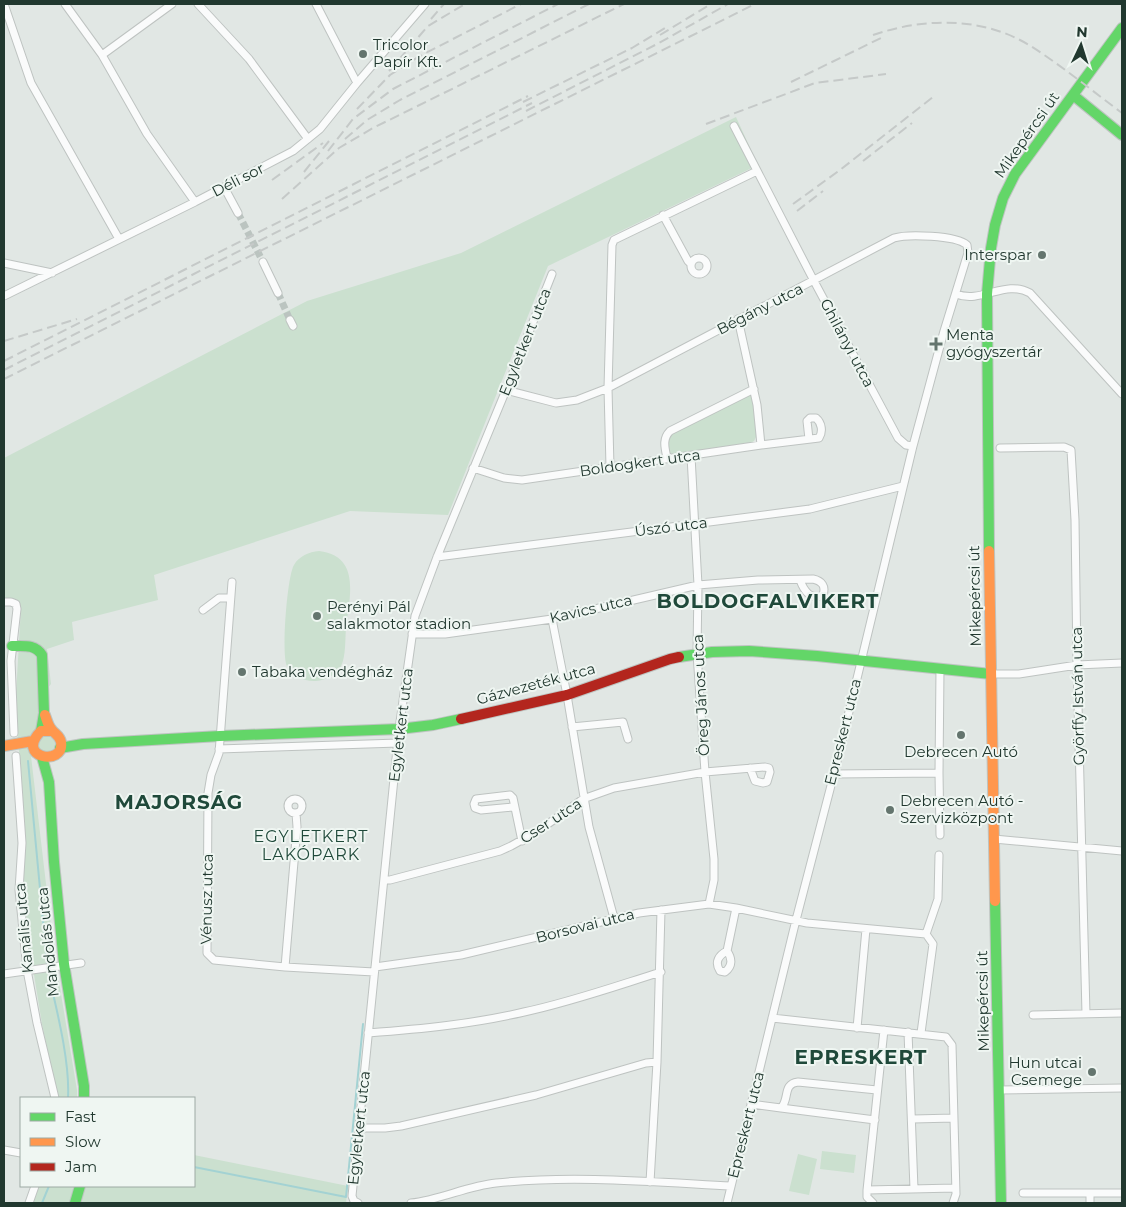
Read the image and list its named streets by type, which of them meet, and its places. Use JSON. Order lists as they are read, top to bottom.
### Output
{
  "streets": {
    "street": [
      "Mikepércsi út",
      "Déli sor",
      "Bégány utca",
      "Egyletkert utca",
      "Ghilányi utca",
      "Boldogkert utca",
      "Úszó utca",
      "Kavics utca",
      "Gázvezeték utca",
      "Öreg János utca",
      "Györffy István utca",
      "Epreskert utca",
      "Cser utca",
      "Vénusz utca",
      "Borsovai utca",
      "Kanális utca",
      "Mandolás utca"
    ]
  },
  "crossings": [
    ["Mikepércsi út", "Gázvezeték utca"],
    ["Bégány utca", "Egyletkert utca"],
    ["Bégány utca", "Ghilányi utca"],
    ["Bégány utca", "Epreskert utca"],
    ["Egyletkert utca", "Boldogkert utca"],
    ["Egyletkert utca", "Úszó utca"],
    ["Egyletkert utca", "Kavics utca"],
    ["Egyletkert utca", "Gázvezeték utca"],
    ["Egyletkert utca", "Cser utca"],
    ["Egyletkert utca", "Vénusz utca"],
    ["Egyletkert utca", "Borsovai utca"],
    ["Ghilányi utca", "Epreskert utca"],
    ["Boldogkert utca", "Öreg János utca"],
    ["Úszó utca", "Öreg János utca"],
    ["Úszó utca", "Epreskert utca"],
    ["Kavics utca", "Öreg János utca"],
    ["Gázvezeték utca", "Öreg János utca"],
    ["Gázvezeték utca", "Epreskert utca"],
    ["Gázvezeték utca", "Vénusz utca"],
    ["Gázvezeték utca", "Mandolás utca"],
    ["Öreg János utca", "Cser utca"],
    ["Öreg János utca", "Borsovai utca"],
    ["Epreskert utca", "Borsovai utca"],
    ["Vénusz utca", "Borsovai utca"]
  ],
  "districts": [
    "BOLDOGFALVIKERT",
    "MAJORSÁG",
    "EGYLETKERT LAKÓPARK",
    "EPRESKERT"
  ],
  "places": {
    "other": [
      "Tricolor Papír Kft.",
      "Interspar",
      "Perényi Pál salakmotor stadion",
      "Tabaka vendégház",
      "Debrecen Autó",
      "Debrecen Autó - Szervizközpont",
      "Hun utcai Csemege"
    ],
    "health": ["Menta gyógyszertár"]
  },
  "legend": ["Fast", "Slow", "Jam"],
  "north": "top"
}
